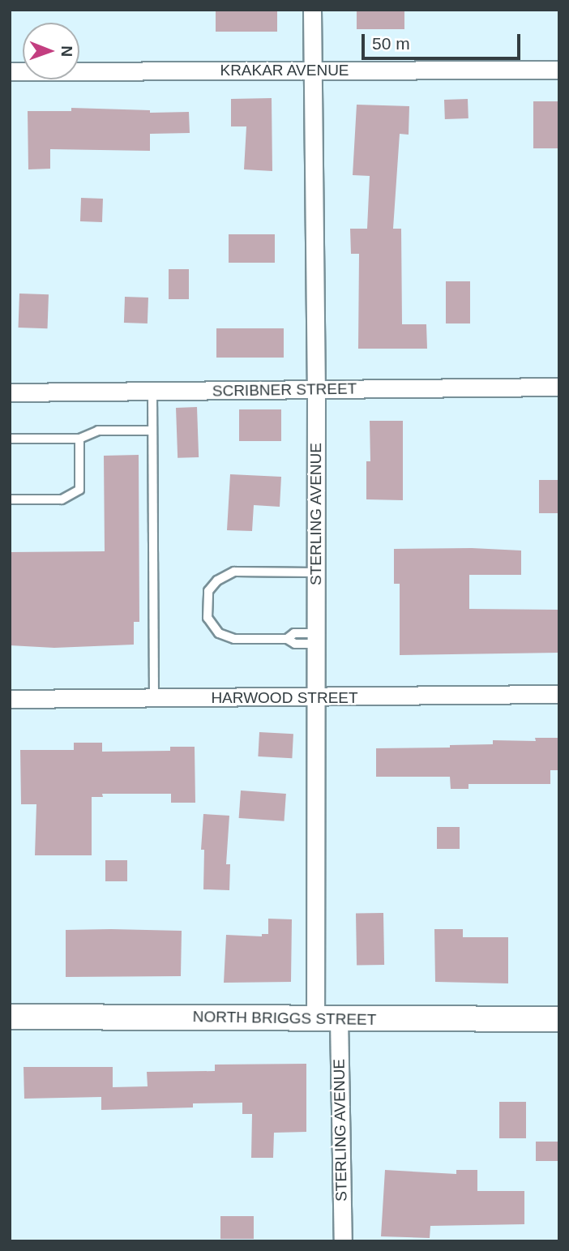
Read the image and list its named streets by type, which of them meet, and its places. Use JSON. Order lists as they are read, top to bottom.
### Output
{
  "streets": {
    "street": [
      "KRAKAR AVENUE",
      "SCRIBNER STREET",
      "STERLING AVENUE",
      "HARWOOD STREET",
      "NORTH BRIGGS STREET"
    ]
  },
  "crossings": [
    ["KRAKAR AVENUE", "STERLING AVENUE"],
    ["SCRIBNER STREET", "STERLING AVENUE"],
    ["STERLING AVENUE", "HARWOOD STREET"],
    ["STERLING AVENUE", "NORTH BRIGGS STREET"]
  ],
  "scale_bar": "50 m",
  "north": "right"
}
